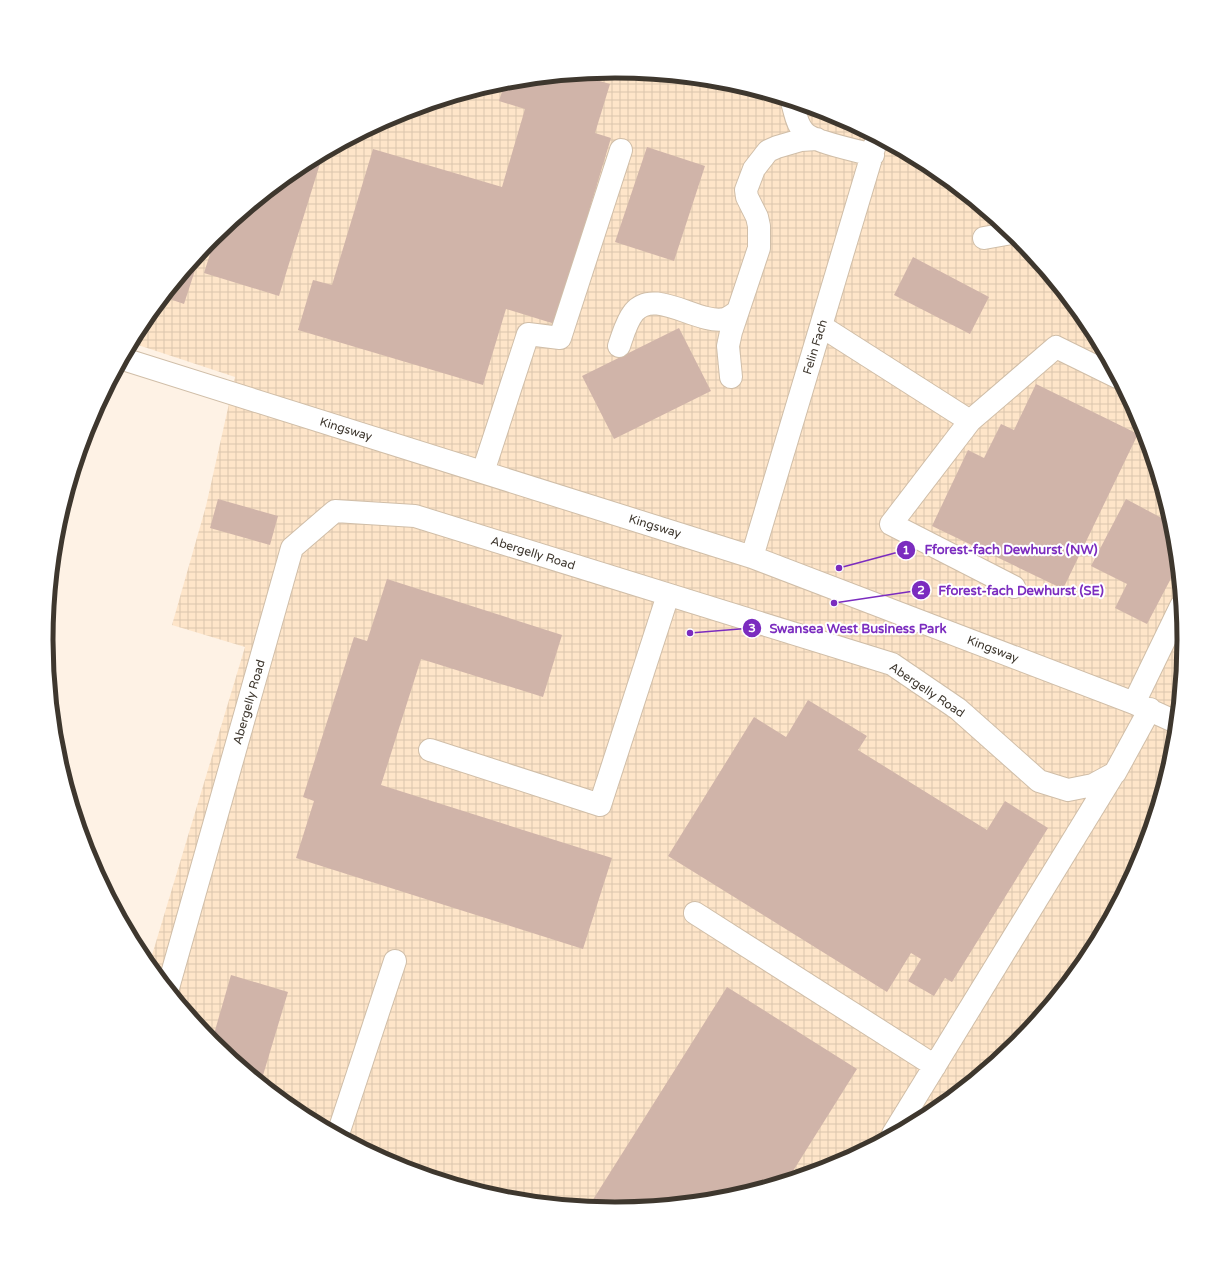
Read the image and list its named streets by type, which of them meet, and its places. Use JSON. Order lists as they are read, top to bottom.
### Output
{
  "streets": {
    "street": ["Felin Fach", "Kingsway", "Abergelly Road"]
  },
  "crossings": [
    ["Felin Fach", "Kingsway"],
    ["Kingsway", "Abergelly Road"]
  ],
  "places": ["Fforest-fach Dewhurst (NW)", "Fforest-fach Dewhurst (SE)", "Swansea West Business Park"]
}
